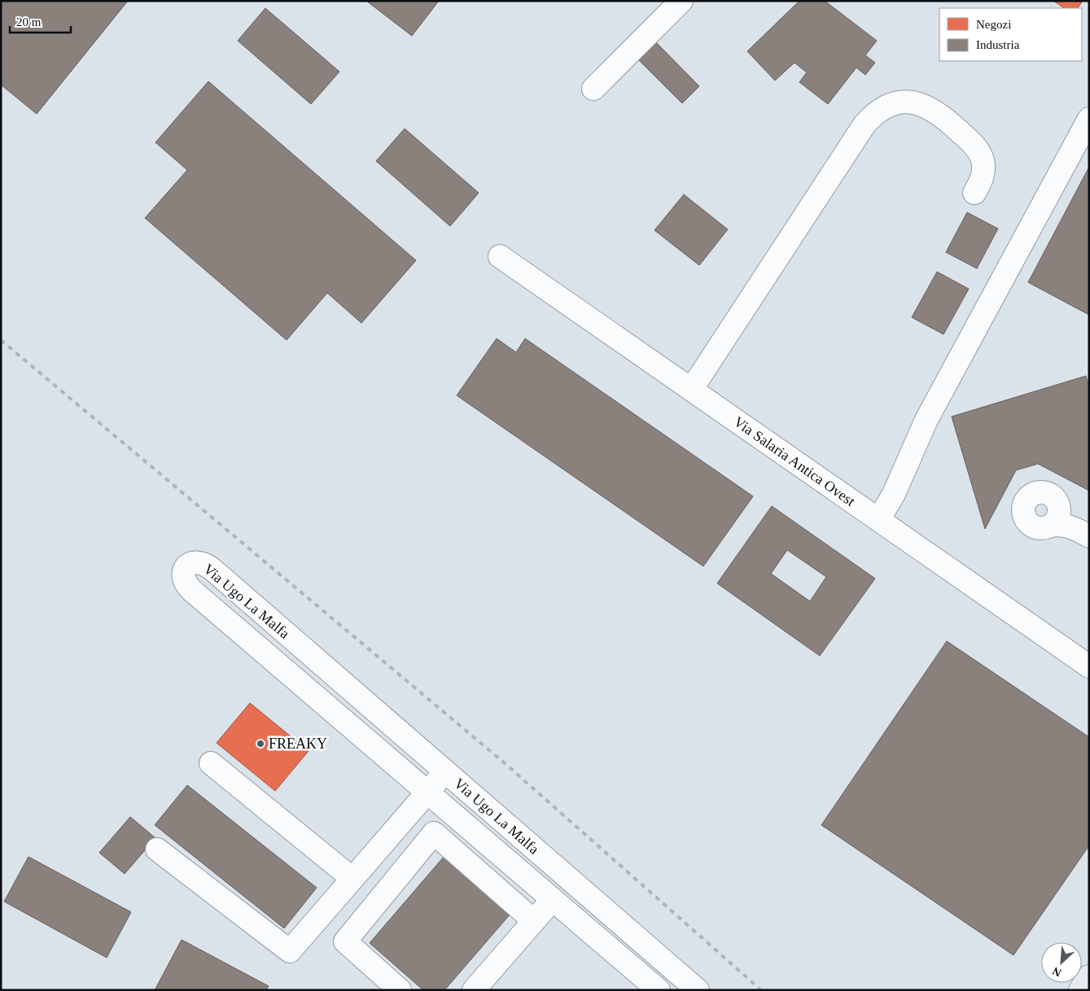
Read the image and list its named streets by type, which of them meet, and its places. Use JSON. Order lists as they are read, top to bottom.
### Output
{
  "streets": {
    "street": ["Via Salaria Antica Ovest", "Via Ugo La Malfa"]
  },
  "places": ["FREAKY"],
  "legend": ["Negozi", "Industria"],
  "scale_bar": "20 m",
  "north": "bottom left"
}
